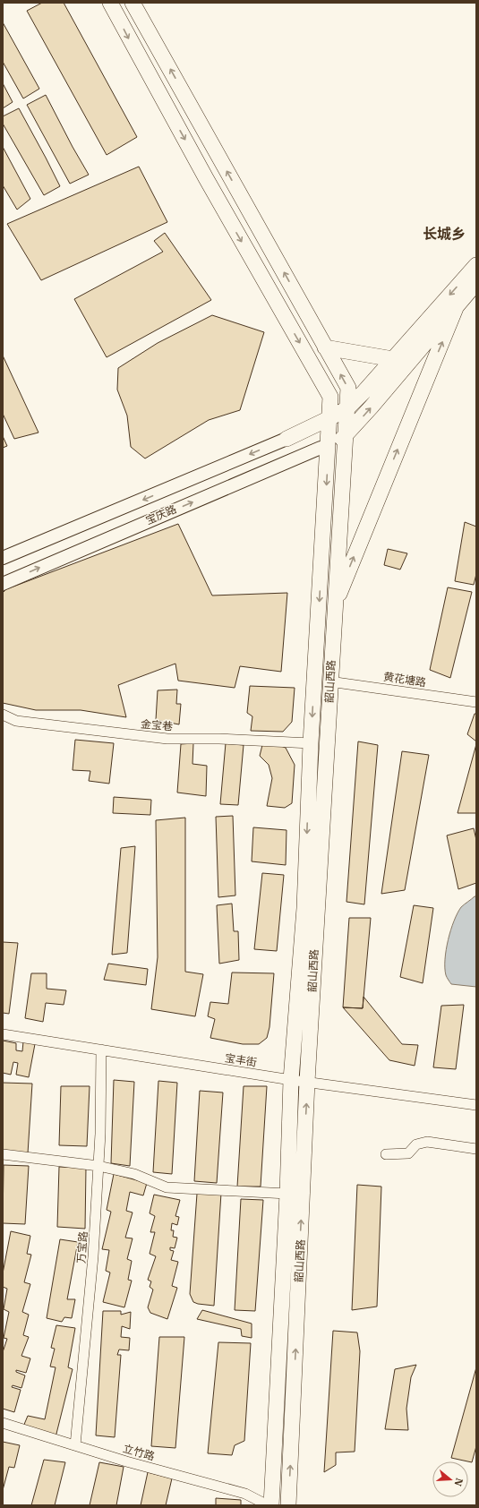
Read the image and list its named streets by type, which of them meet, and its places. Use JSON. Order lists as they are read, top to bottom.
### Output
{
  "streets": {
    "main road": ["韶山西路"],
    "street": [
      "宝庆路",
      "黄花塘路",
      "金宝巷",
      "宝丰街",
      "万宝路",
      "立竹路"
    ]
  },
  "crossings": [
    ["宝庆路", "韶山西路"],
    ["黄花塘路", "韶山西路"],
    ["韶山西路", "金宝巷"],
    ["韶山西路", "宝丰街"],
    ["宝丰街", "万宝路"],
    ["万宝路", "立竹路"]
  ],
  "districts": ["长城乡"],
  "north": "right"
}
